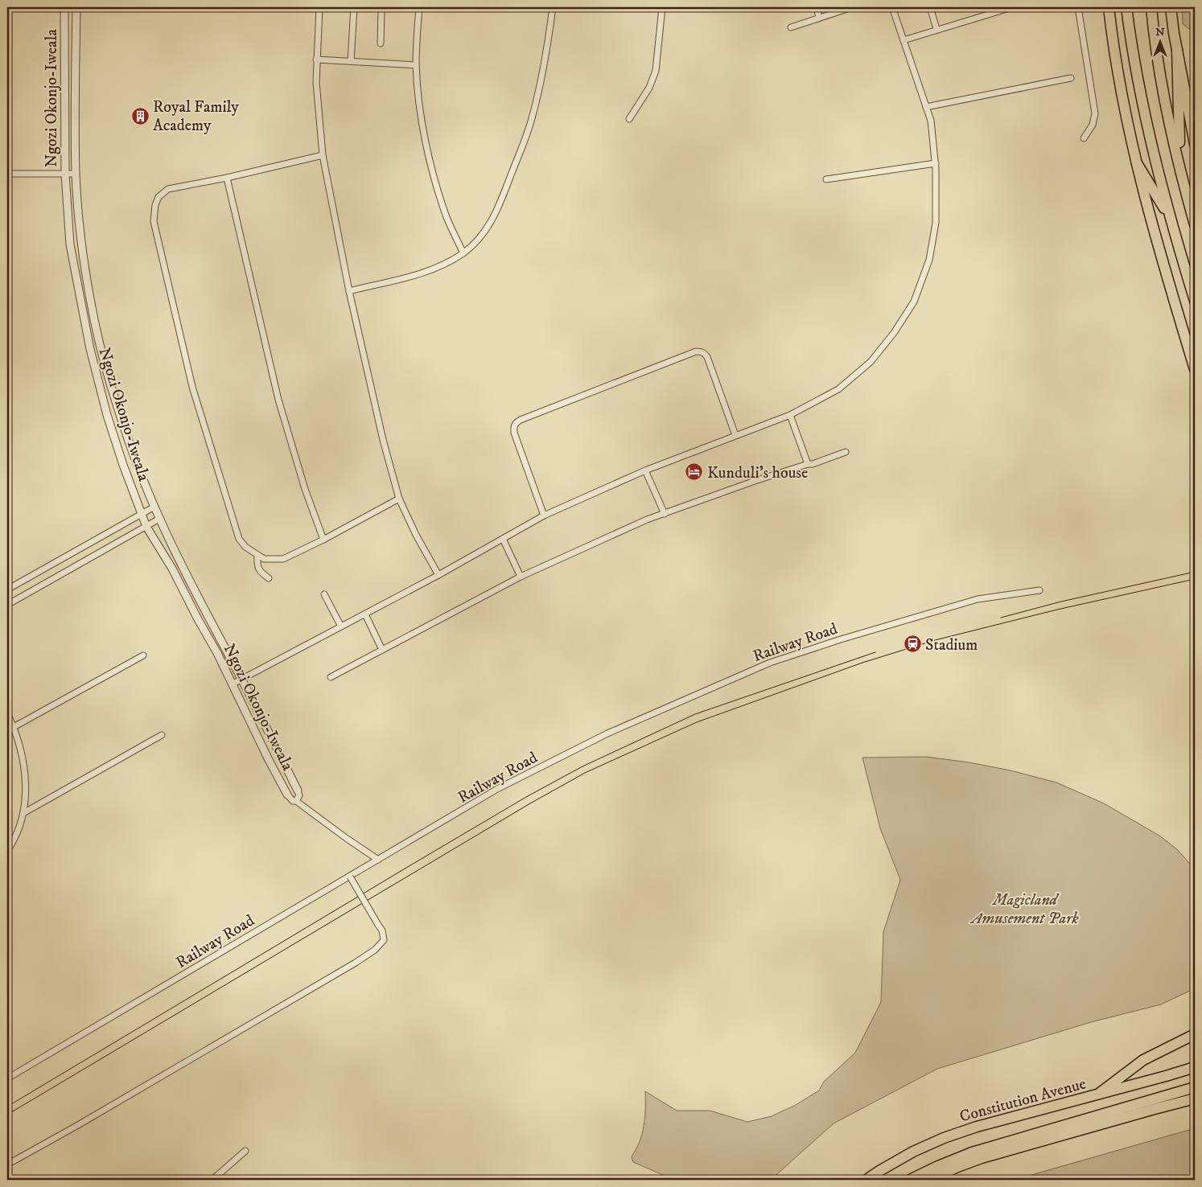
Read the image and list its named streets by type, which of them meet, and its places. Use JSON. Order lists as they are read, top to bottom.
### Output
{
  "streets": {
    "highway": ["Constitution Avenue"],
    "street": ["Ngozi Okonjo-Iweala", "Railway Road"]
  },
  "parks": ["Magicland Amusement Park"],
  "places": {
    "building": ["Royal Family Academy"],
    "hotel": ["Kunduli's house"],
    "station": ["Stadium"]
  },
  "north": "top"
}
